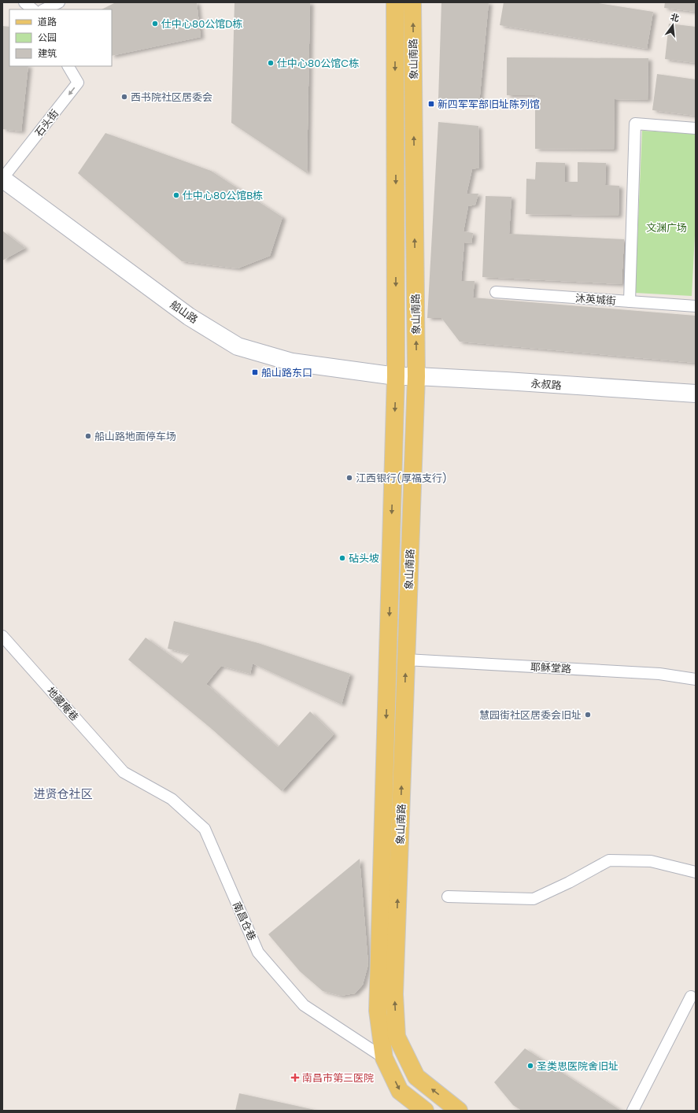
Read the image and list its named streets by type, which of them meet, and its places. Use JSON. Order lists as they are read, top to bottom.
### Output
{
  "streets": {
    "main road": ["象山南路"],
    "street": ["船山路", "永叔路"],
    "lane": [
      "石头街",
      "沐英城街",
      "耶稣堂路",
      "地藏庵巷",
      "南昌仓巷"
    ]
  },
  "crossings": [
    ["象山南路", "船山路"],
    ["象山南路", "永叔路"],
    ["象山南路", "耶稣堂路"],
    ["象山南路", "南昌仓巷"],
    ["石头街", "船山路"],
    ["船山路", "永叔路"],
    ["地藏庵巷", "南昌仓巷"]
  ],
  "one_way": ["石头街"],
  "districts": ["进贤仓社区"],
  "parks": ["文渊广场"],
  "places": {
    "other": [
      "仕中心80公馆D栋",
      "仕中心80公馆C栋",
      "西书院社区居委会",
      "仕中心80公馆B栋",
      "船山路地面停车场",
      "江西银行(厚福支行)",
      "砧头坡",
      "慧园街社区居委会旧址",
      "圣类思医院舍旧址"
    ],
    "transit": ["新四军军部旧址陈列馆", "船山路东口"],
    "health": ["南昌市第三医院"]
  },
  "legend": ["道路", "公园", "建筑"],
  "north": "top"
}
